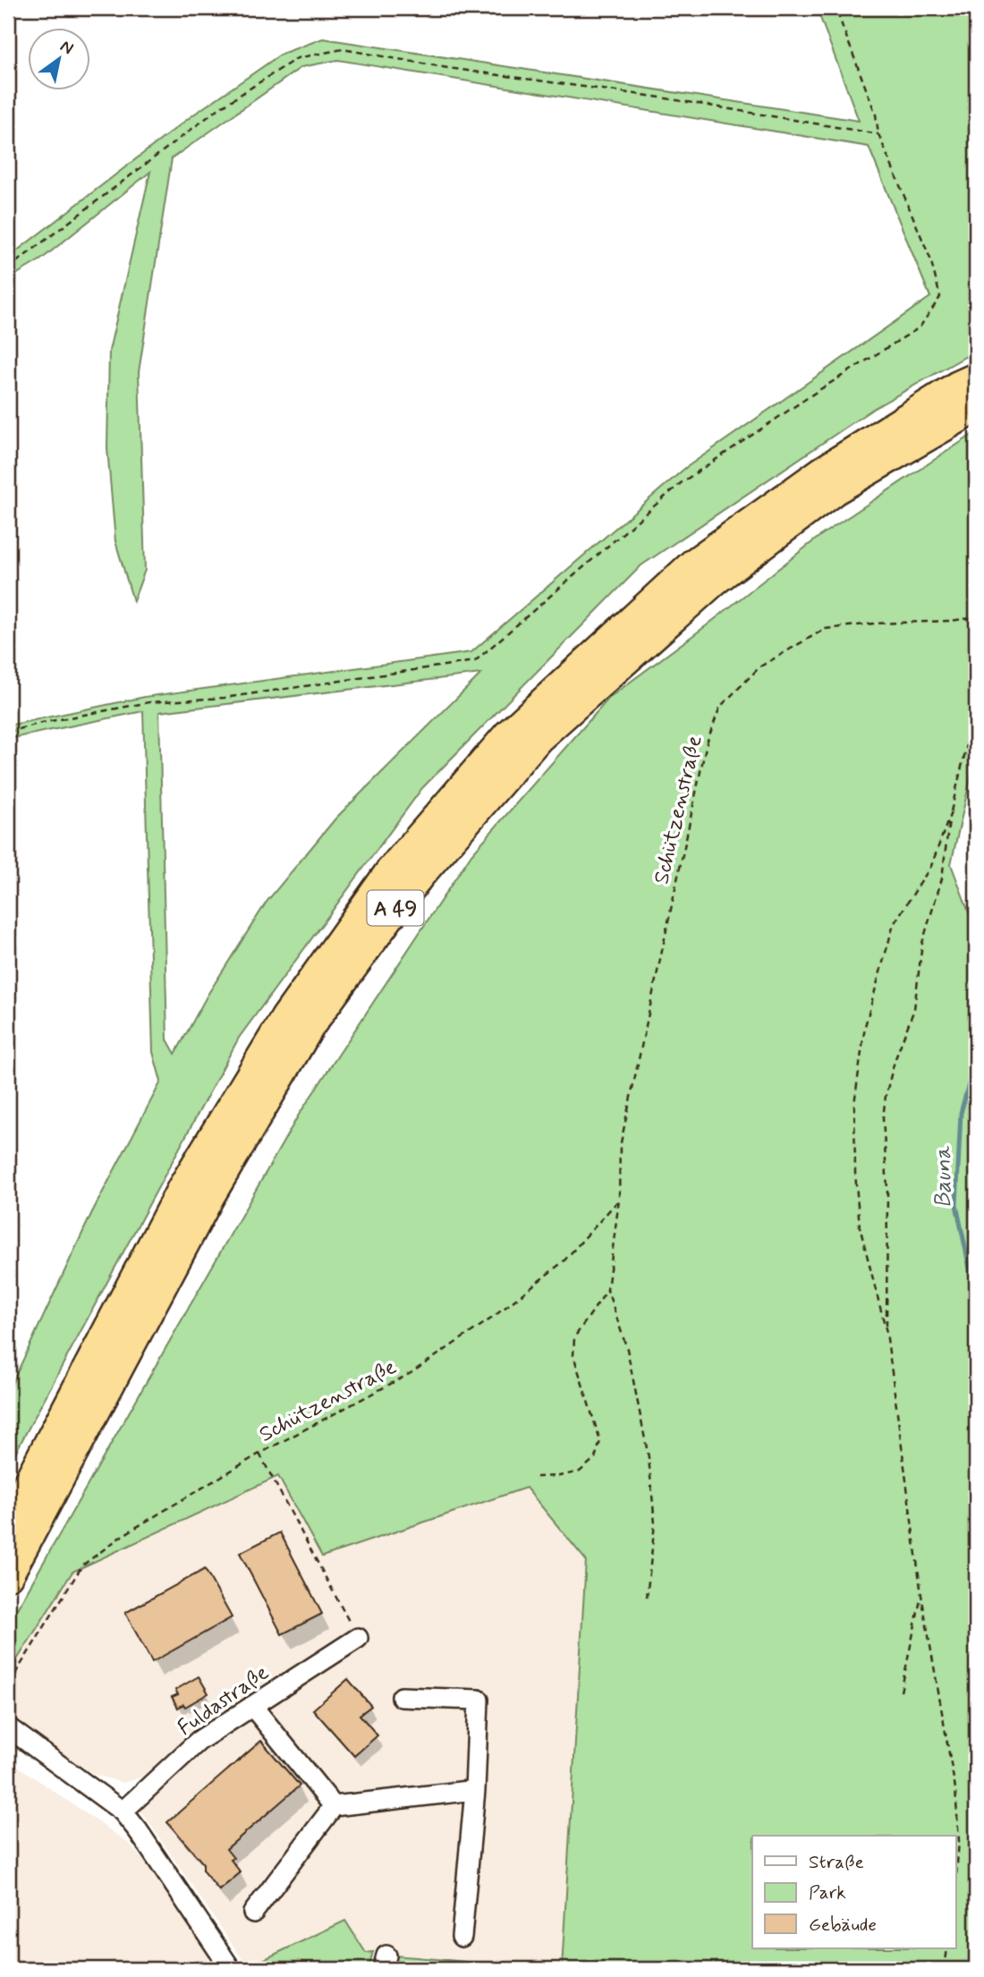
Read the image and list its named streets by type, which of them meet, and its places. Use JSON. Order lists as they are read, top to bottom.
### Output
{
  "streets": {
    "highway": ["A 49"],
    "street": ["Fuldastraße"],
    "path": ["Schützenstraße"]
  },
  "water": ["Bauna"],
  "legend": ["Straße", "Park", "Gebäude"],
  "north": "top right"
}
